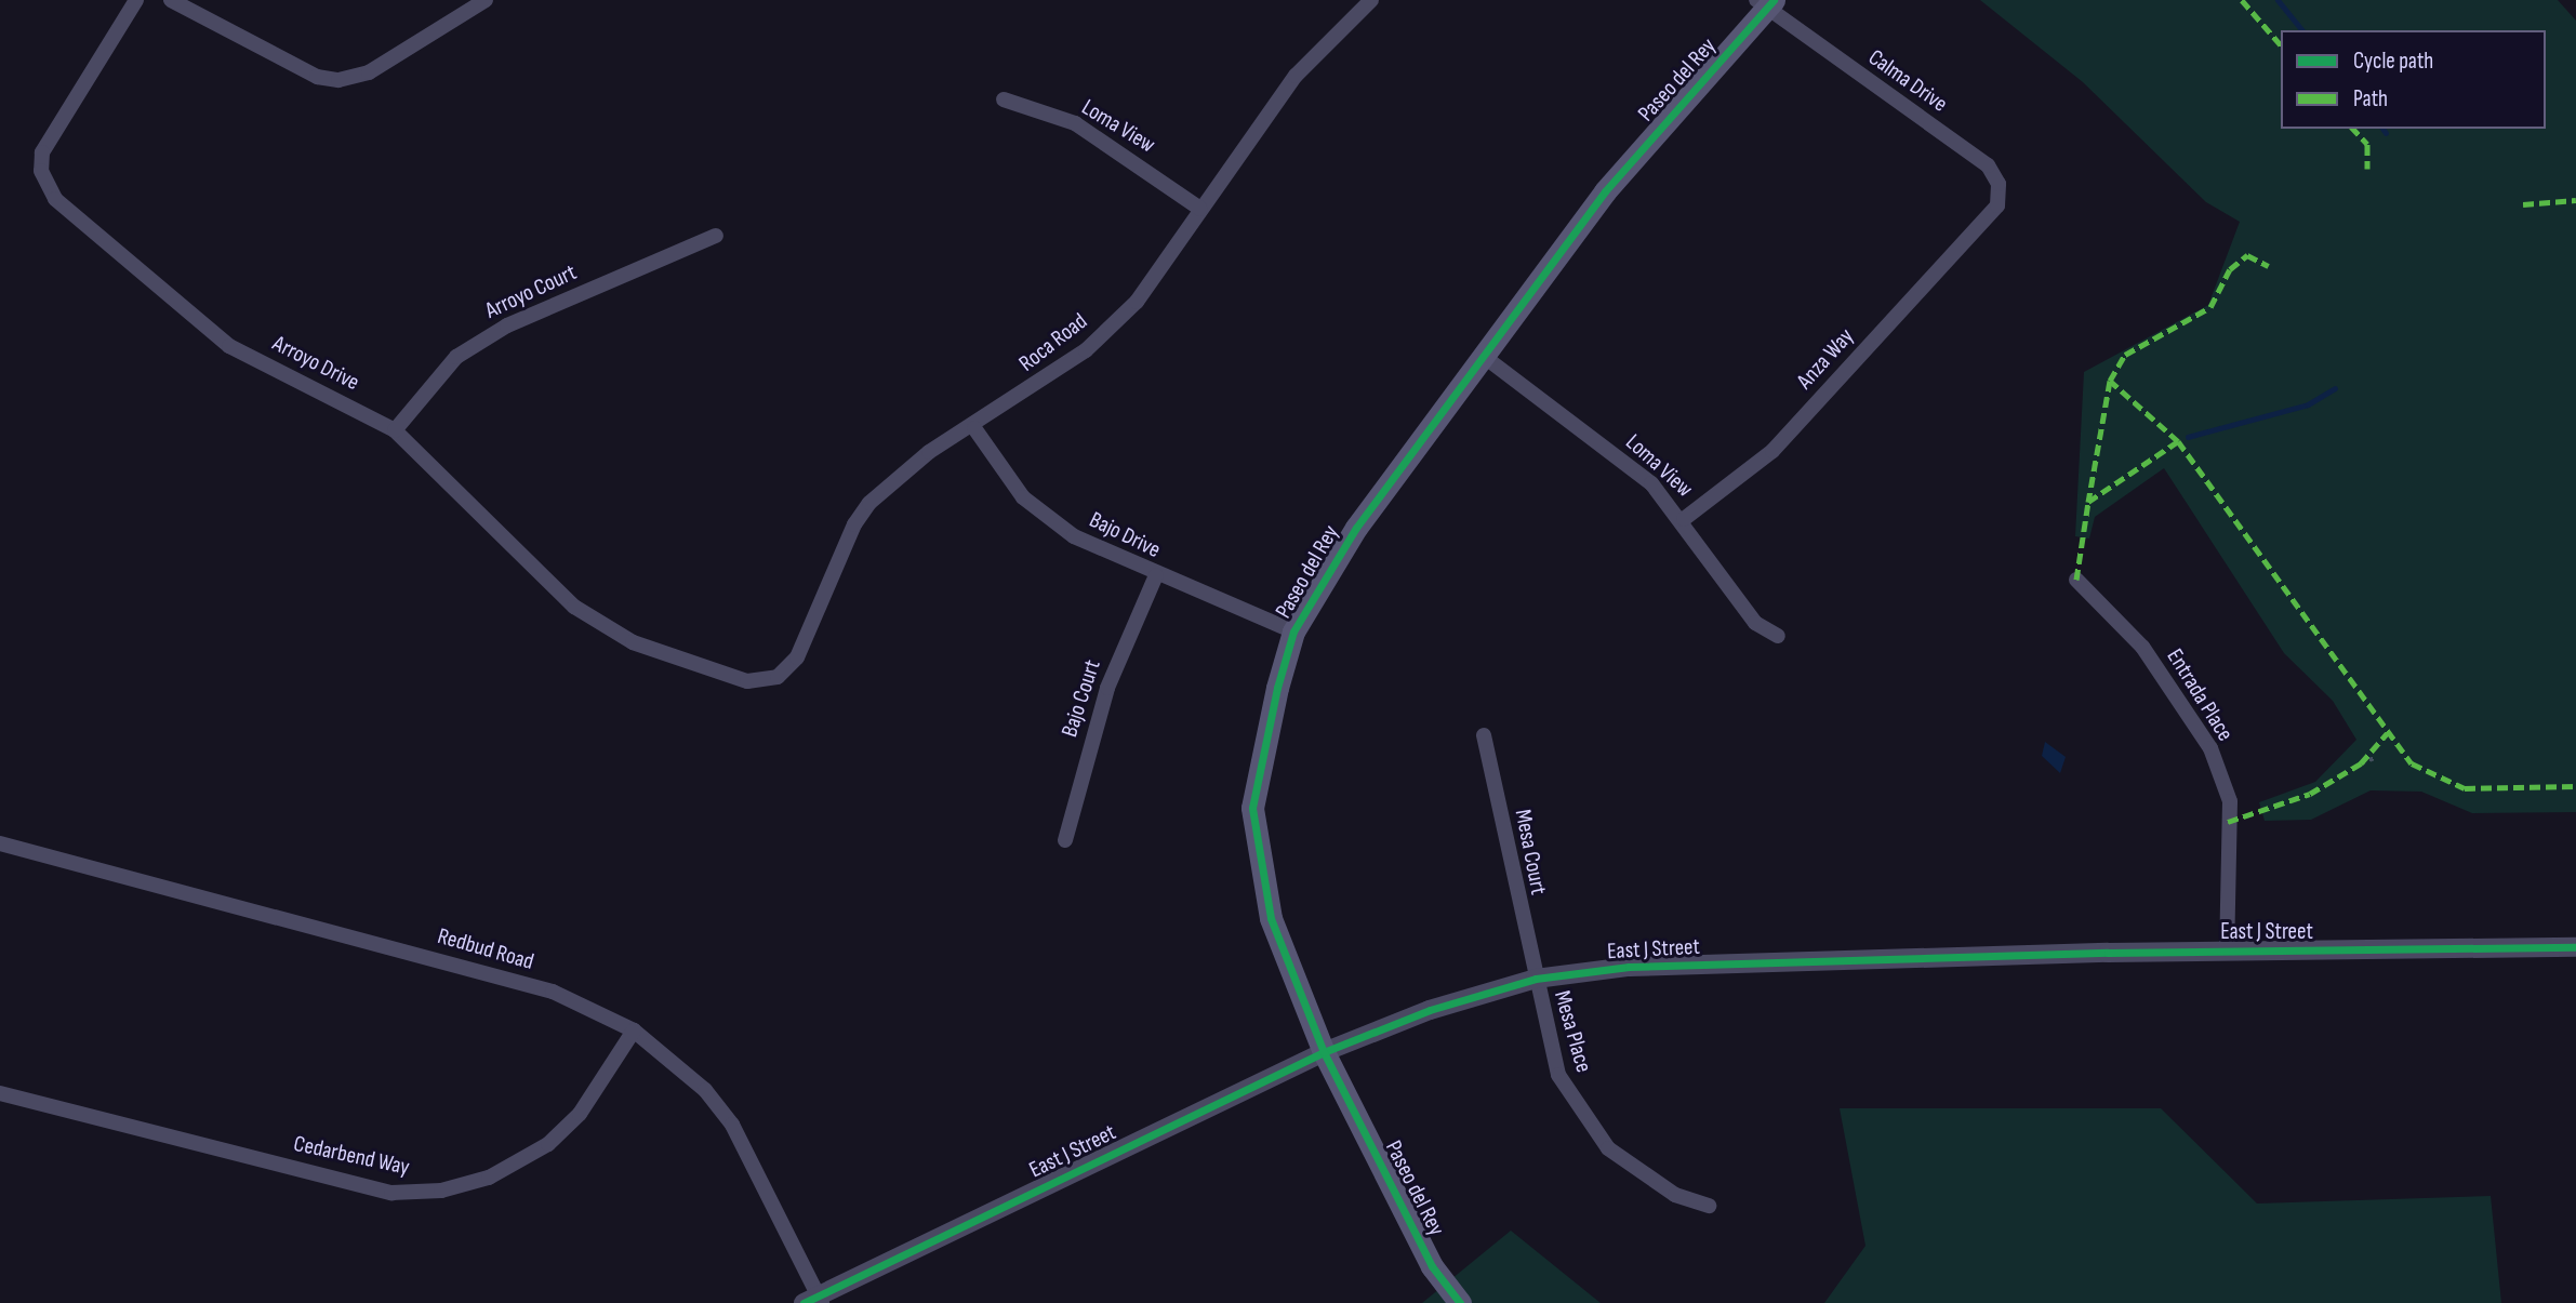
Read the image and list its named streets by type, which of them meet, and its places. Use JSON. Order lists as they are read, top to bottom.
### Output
{
  "streets": {
    "main road": ["Paseo del Rey"],
    "street": [
      "Calma Drive",
      "Loma View",
      "Arroyo Court",
      "Roca Road",
      "Anza Way",
      "Arroyo Drive",
      "Bajo Drive",
      "Entrada Place",
      "Bajo Court",
      "Mesa Court",
      "East J Street",
      "Redbud Road",
      "Mesa Place",
      "Cedarbend Way"
    ]
  },
  "crossings": [
    ["Paseo del Rey", "Calma Drive"],
    ["Paseo del Rey", "Loma View"],
    ["Paseo del Rey", "Bajo Drive"],
    ["Paseo del Rey", "East J Street"],
    ["Calma Drive", "Anza Way"],
    ["Loma View", "Roca Road"],
    ["Loma View", "Anza Way"],
    ["Arroyo Court", "Arroyo Drive"],
    ["Roca Road", "Arroyo Drive"],
    ["Roca Road", "Bajo Drive"],
    ["Bajo Drive", "Bajo Court"],
    ["Entrada Place", "East J Street"],
    ["Mesa Court", "East J Street"],
    ["Mesa Court", "Mesa Place"],
    ["East J Street", "Redbud Road"],
    ["East J Street", "Mesa Place"],
    ["Redbud Road", "Cedarbend Way"]
  ],
  "legend": ["Cycle path", "Path"]
}
